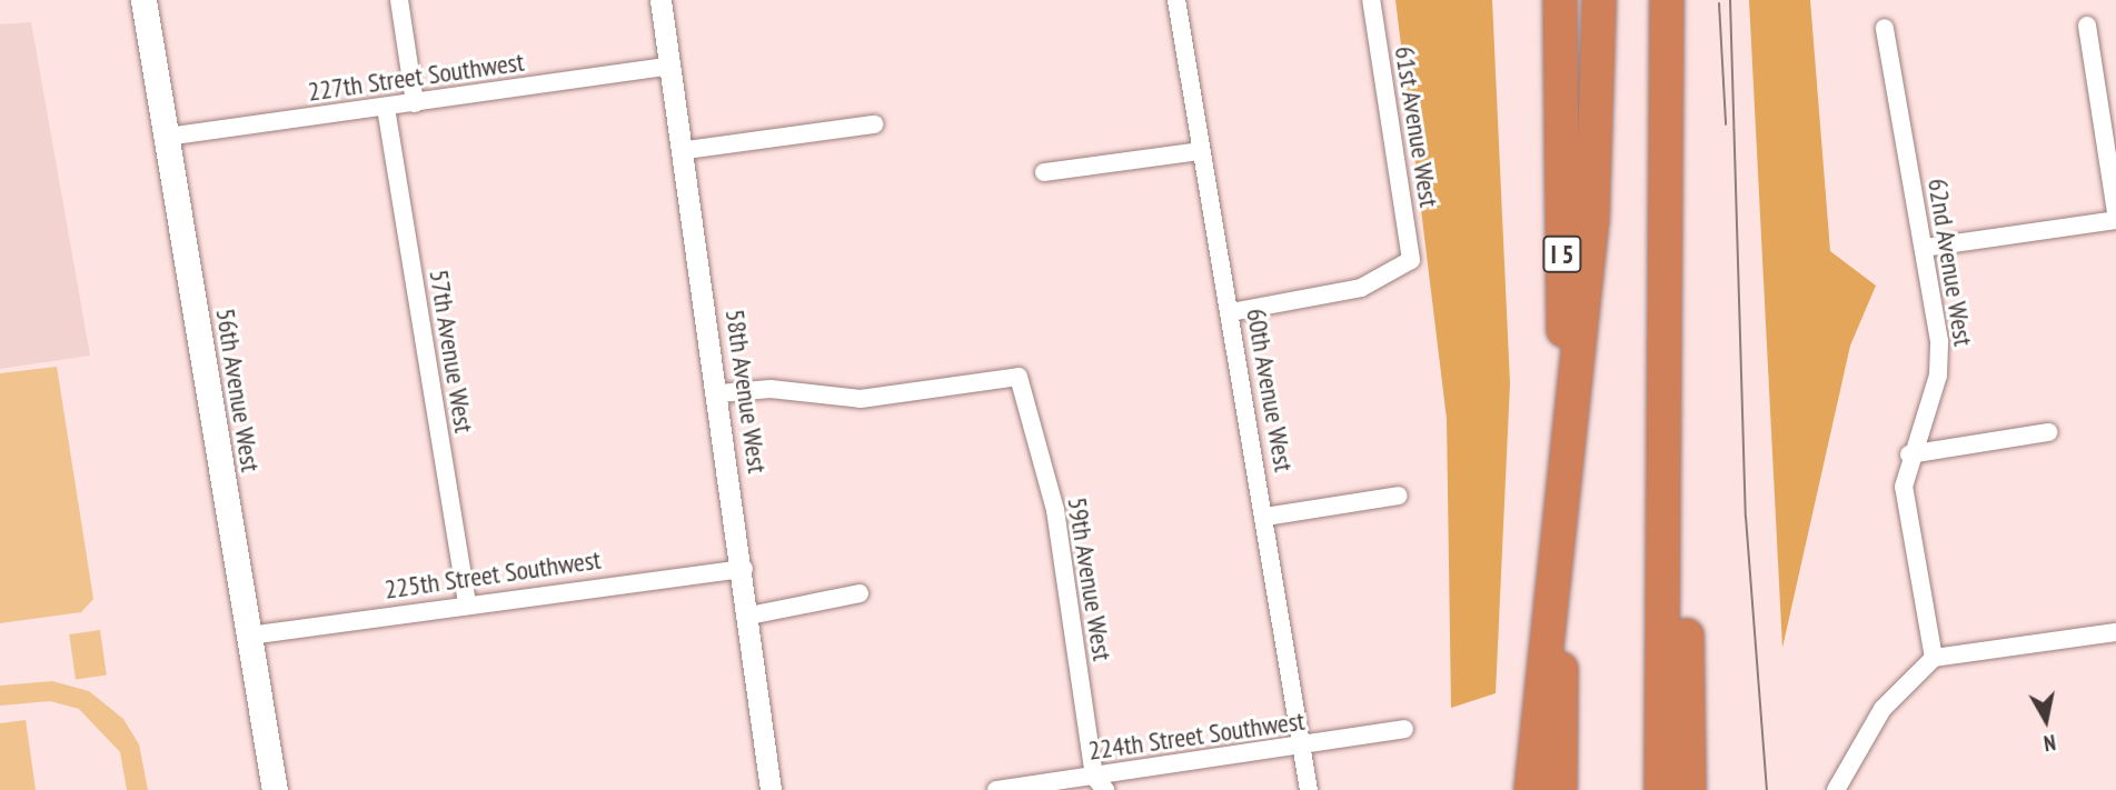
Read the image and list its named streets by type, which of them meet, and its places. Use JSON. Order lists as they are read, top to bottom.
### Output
{
  "streets": {
    "highway": ["I 5"],
    "main road": ["56th Avenue West"],
    "street": [
      "227th Street Southwest",
      "61st Avenue West",
      "62nd Avenue West",
      "57th Avenue West",
      "60th Avenue West",
      "58th Avenue West",
      "225th Street Southwest",
      "59th Avenue West",
      "224th Street Southwest"
    ]
  },
  "crossings": [
    ["227th Street Southwest", "57th Avenue West"],
    ["227th Street Southwest", "56th Avenue West"],
    ["227th Street Southwest", "58th Avenue West"],
    ["61st Avenue West", "60th Avenue West"],
    ["57th Avenue West", "225th Street Southwest"],
    ["56th Avenue West", "225th Street Southwest"],
    ["60th Avenue West", "224th Street Southwest"],
    ["58th Avenue West", "225th Street Southwest"],
    ["58th Avenue West", "59th Avenue West"],
    ["59th Avenue West", "224th Street Southwest"]
  ],
  "north": "bottom"
}
